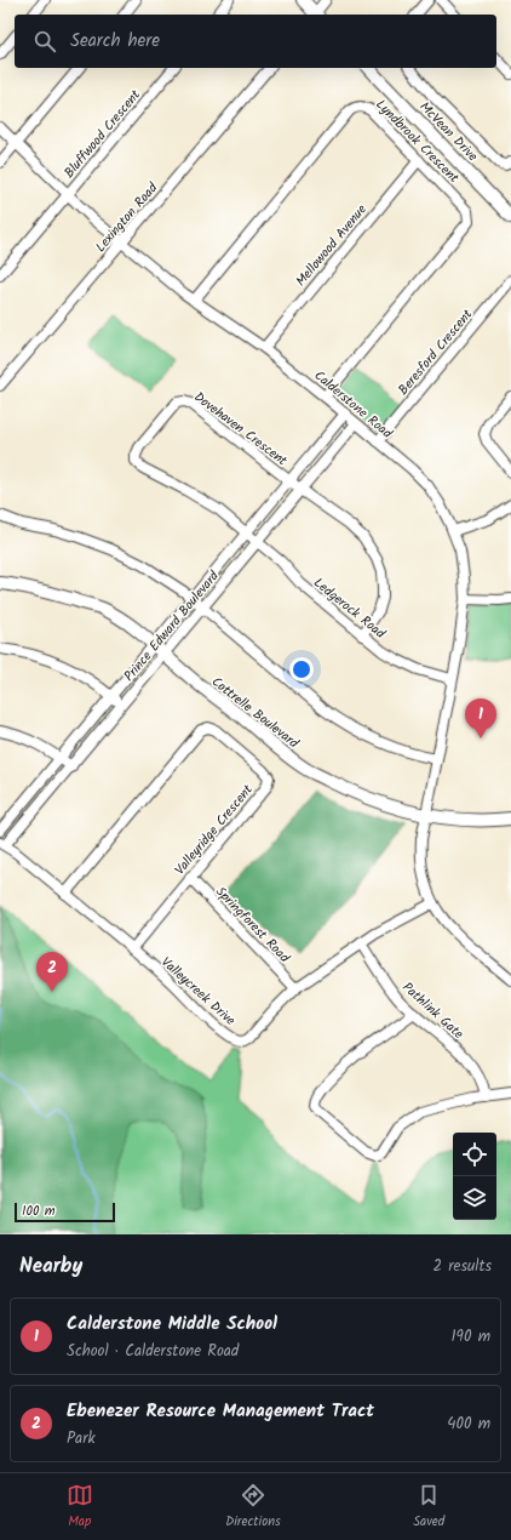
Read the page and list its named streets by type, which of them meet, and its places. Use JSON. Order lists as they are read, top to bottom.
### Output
{
  "streets": {
    "main road": ["McVean Drive", "Cottrelle Boulevard"],
    "street": [
      "Bluffwood Crescent",
      "Lyndbrook Crescent",
      "Lexington Road",
      "Mellowood Avenue",
      "Beresford Crescent",
      "Calderstone Road",
      "Dovehaven Crescent",
      "Ledgerock Road",
      "Prince Edward Boulevard",
      "Valleyridge Crescent",
      "Springforest Road",
      "Valleycreek Drive",
      "Pathlink Gate"
    ]
  },
  "crossings": [
    ["Bluffwood Crescent", "Calderstone Road"],
    ["Lyndbrook Crescent", "Mellowood Avenue"],
    ["Lyndbrook Crescent", "Calderstone Road"],
    ["Lexington Road", "Calderstone Road"],
    ["Mellowood Avenue", "Calderstone Road"],
    ["Beresford Crescent", "Calderstone Road"],
    ["Calderstone Road", "Ledgerock Road"],
    ["Calderstone Road", "Prince Edward Boulevard"],
    ["Calderstone Road", "Cottrelle Boulevard"],
    ["Calderstone Road", "Valleycreek Drive"],
    ["Dovehaven Crescent", "Ledgerock Road"],
    ["Dovehaven Crescent", "Prince Edward Boulevard"],
    ["Ledgerock Road", "Prince Edward Boulevard"],
    ["Prince Edward Boulevard", "Cottrelle Boulevard"],
    ["Prince Edward Boulevard", "Valleycreek Drive"],
    ["Valleyridge Crescent", "Springforest Road"],
    ["Valleyridge Crescent", "Valleycreek Drive"],
    ["Springforest Road", "Valleycreek Drive"],
    ["Valleycreek Drive", "Pathlink Gate"]
  ],
  "scale_bar": "100 m",
  "page": {
    "search": "Search here",
    "pins": ["1", "2"],
    "scale": "100 m",
    "heading": ["Nearby", "2 results"],
    "list": [
      {
        "mark": "1",
        "name": "Calderstone Middle School",
        "note": "School · Calderstone Road",
        "value": "190 m"
      },
      {
        "mark": "2",
        "name": "Ebenezer Resource Management Tract",
        "note": "Park",
        "value": "400 m"
      }
    ],
    "nav": ["Map", "Directions", "Saved"]
  }
}
